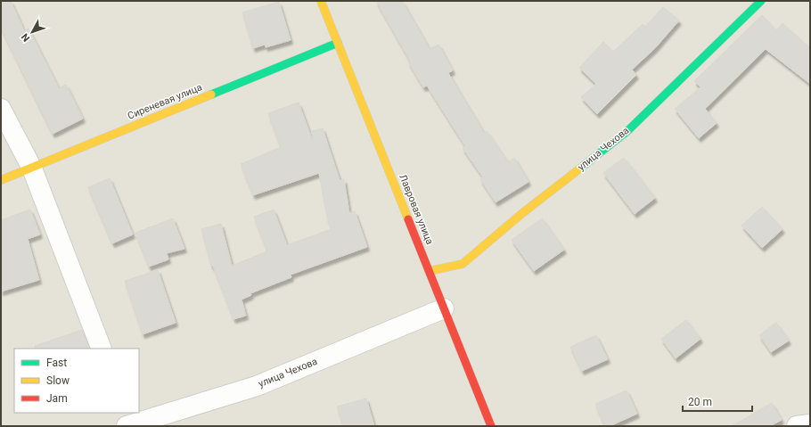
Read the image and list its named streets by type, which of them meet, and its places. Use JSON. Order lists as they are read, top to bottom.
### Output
{
  "streets": {
    "street": ["Сиреневая улица", "улица Чехова", "Лавровая улица"]
  },
  "crossings": [
    ["Сиреневая улица", "Лавровая улица"],
    ["улица Чехова", "Лавровая улица"]
  ],
  "legend": ["Fast", "Slow", "Jam"],
  "scale_bar": "20 m",
  "north": "bottom left"
}
